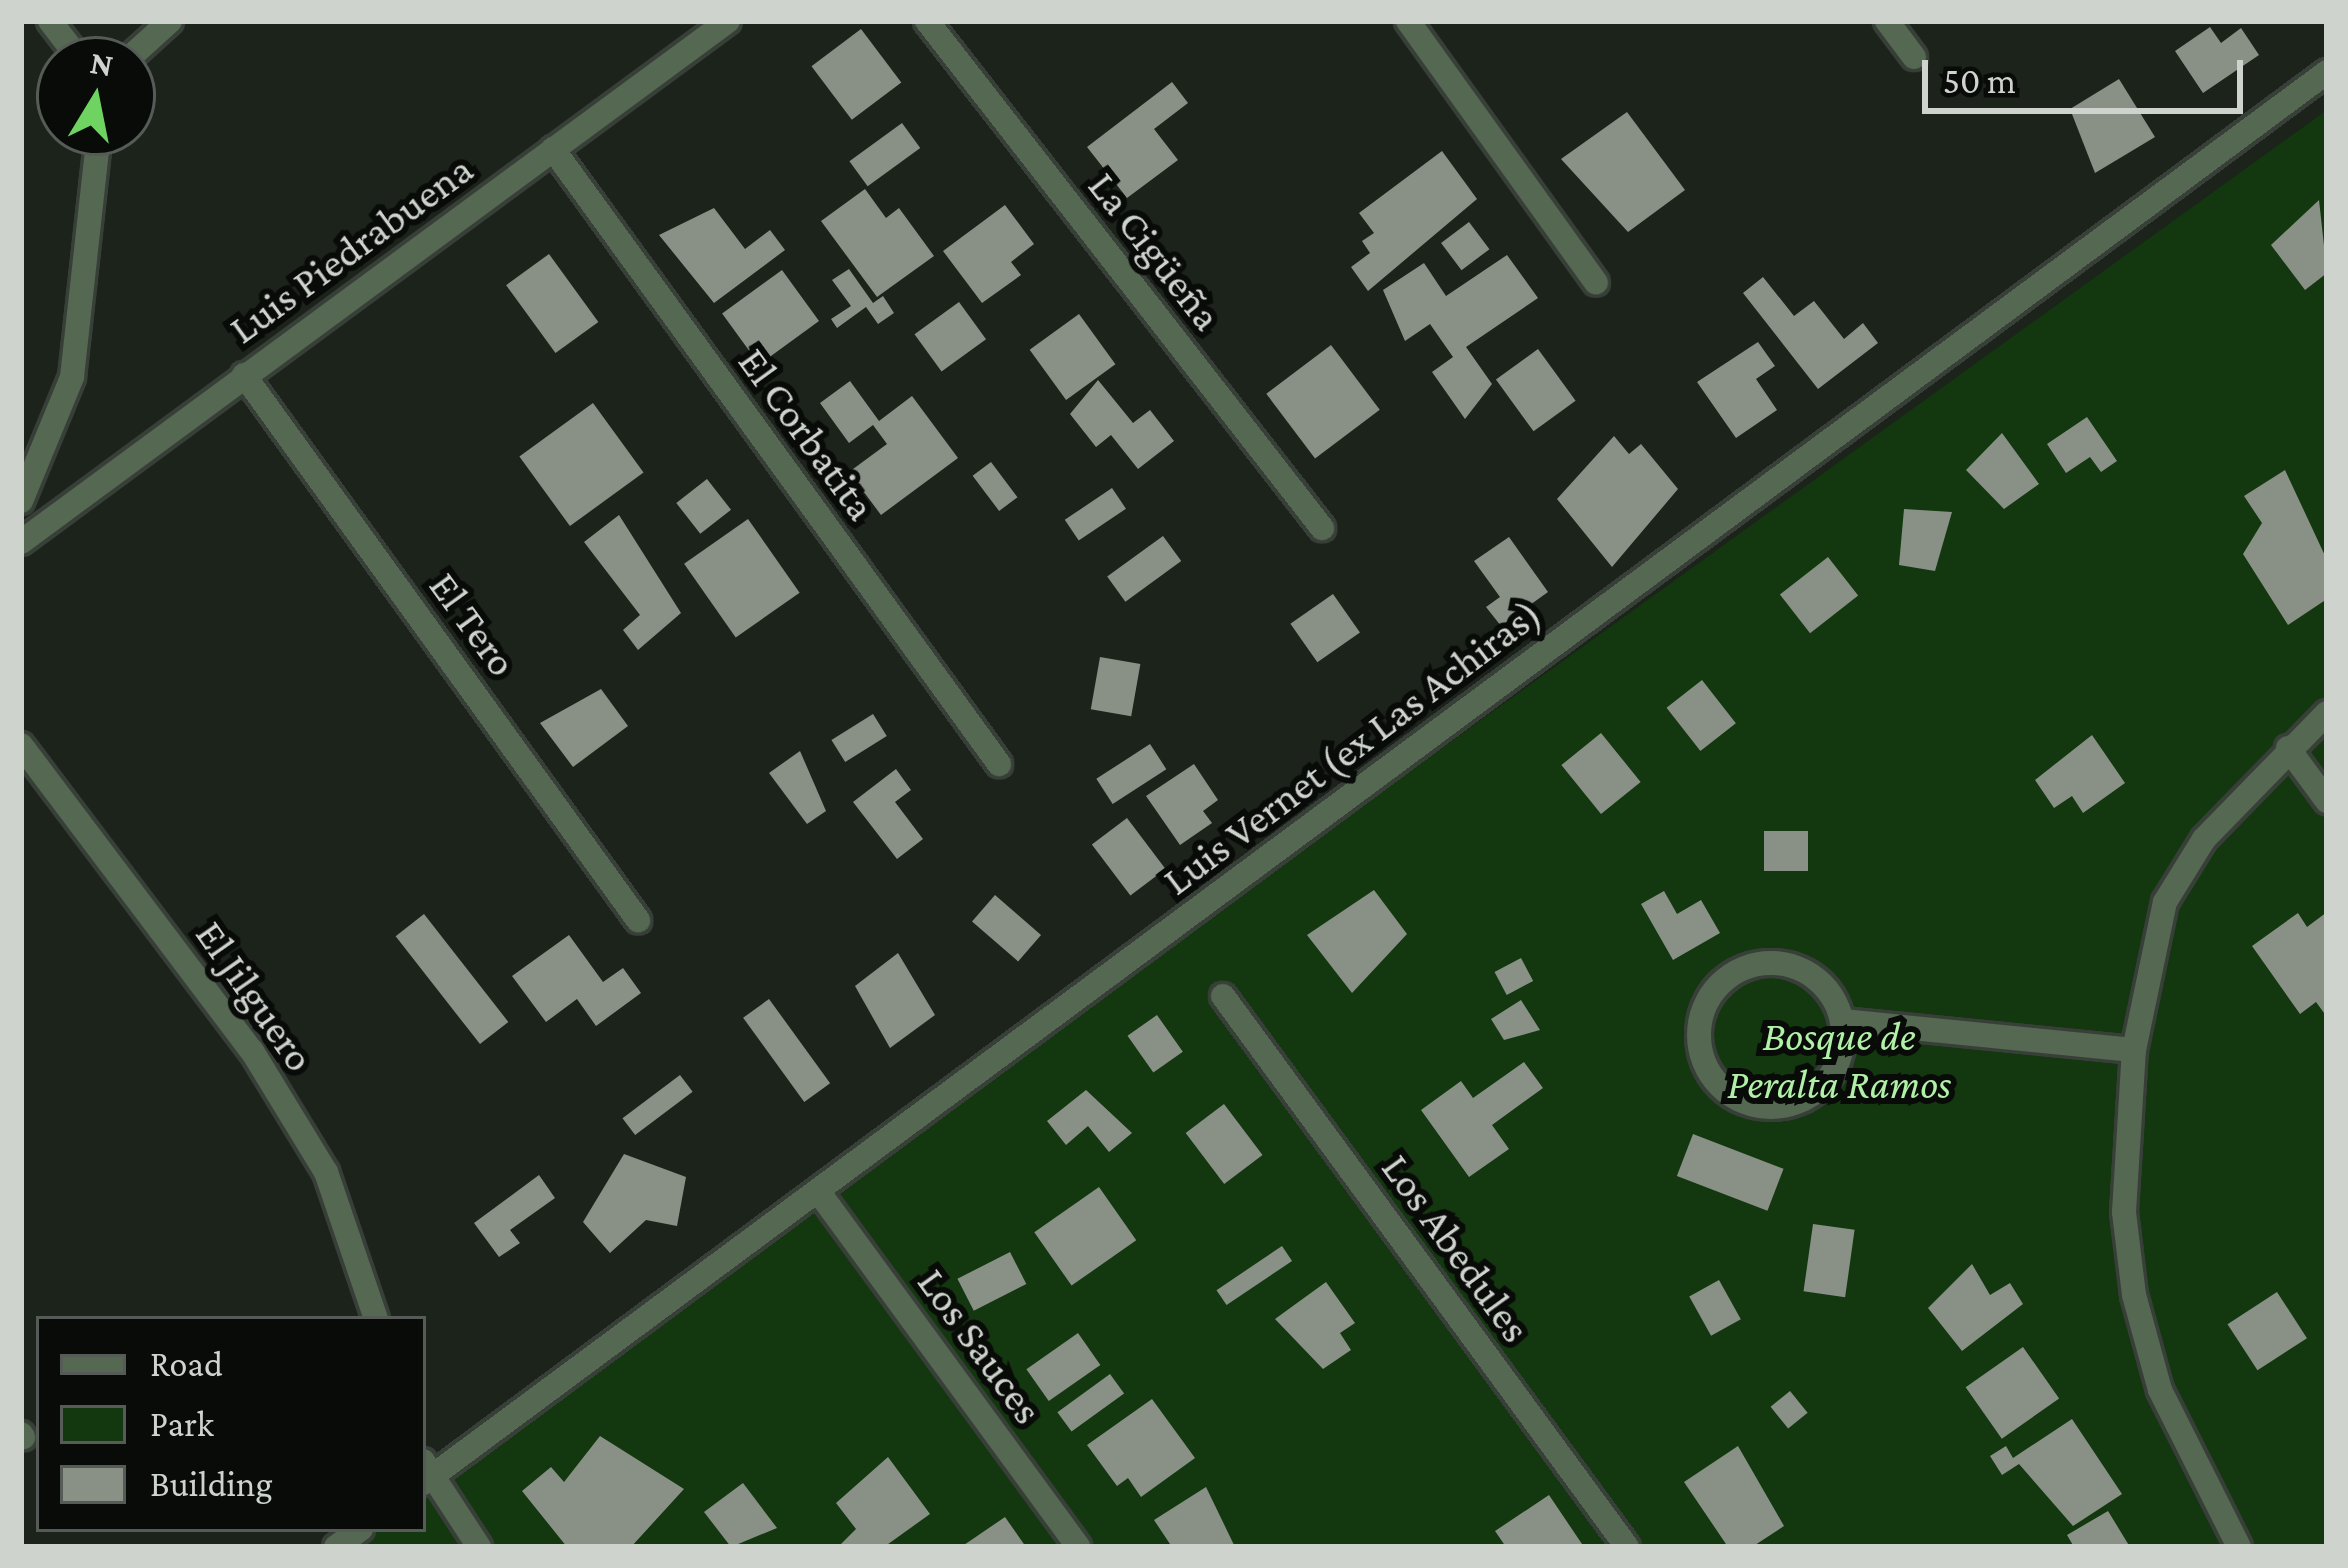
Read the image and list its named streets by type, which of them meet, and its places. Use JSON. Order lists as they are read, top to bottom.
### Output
{
  "streets": {
    "street": [
      "Luis Piedrabuena",
      "La Cigüeña",
      "El Corbatita",
      "El Tero",
      "Luis Vernet (ex Las Achiras)",
      "El Jilguero",
      "Los Abedules",
      "Los Sauces"
    ]
  },
  "crossings": [
    ["Luis Piedrabuena", "El Corbatita"],
    ["Luis Piedrabuena", "El Tero"],
    ["Luis Vernet (ex Las Achiras)", "Los Sauces"]
  ],
  "parks": ["Bosque de Peralta Ramos"],
  "legend": ["Road", "Park", "Building"],
  "scale_bar": "50 m",
  "north": "top"
}
